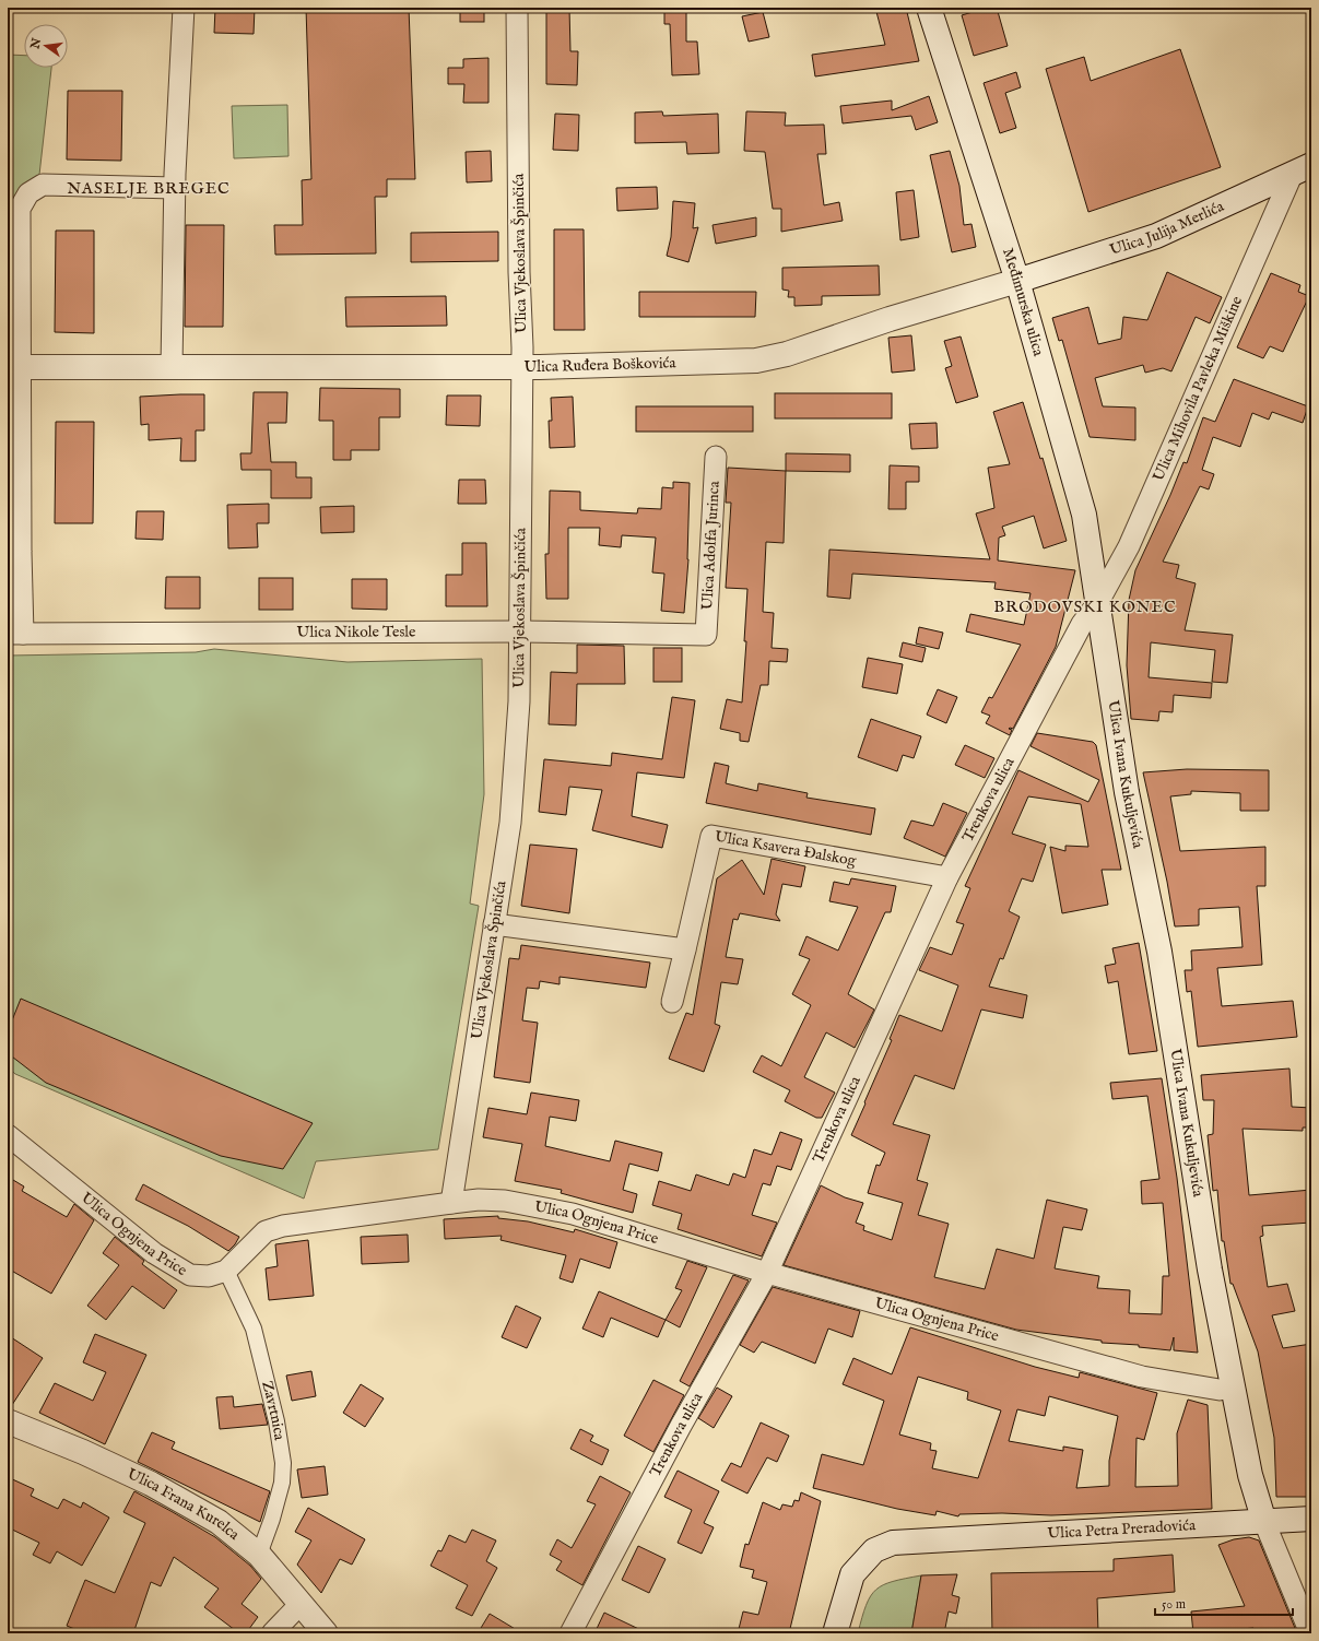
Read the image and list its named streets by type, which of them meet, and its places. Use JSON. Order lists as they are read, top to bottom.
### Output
{
  "streets": {
    "main road": [
      "Ulica Julija Merlića",
      "Međimurska ulica",
      "Ulica Ruđera Boškovića",
      "Ulica Ivana Kukuljevića",
      "Ulica Frana Kurelca",
      "Ulica Petra Preradovića"
    ],
    "street": [
      "Ulica Vjekoslava Špinčića",
      "Ulica Mihovila Pavleka Miškine",
      "Ulica Adolfa Jurinca",
      "Ulica Nikole Tesle",
      "Trenkova ulica",
      "Ulica Ksavera Đalskog",
      "Ulica Ognjena Price",
      "Zavrtnica"
    ]
  },
  "crossings": [
    ["Ulica Julija Merlića", "Međimurska ulica"],
    ["Ulica Julija Merlića", "Ulica Ruđera Boškovića"],
    ["Ulica Julija Merlića", "Ulica Mihovila Pavleka Miškine"],
    ["Ulica Vjekoslava Špinčića", "Ulica Ruđera Boškovića"],
    ["Ulica Vjekoslava Špinčića", "Ulica Nikole Tesle"],
    ["Ulica Vjekoslava Špinčića", "Ulica Ognjena Price"],
    ["Međimurska ulica", "Ulica Ruđera Boškovića"],
    ["Međimurska ulica", "Ulica Mihovila Pavleka Miškine"],
    ["Međimurska ulica", "Ulica Ivana Kukuljevića"],
    ["Međimurska ulica", "Trenkova ulica"],
    ["Ulica Mihovila Pavleka Miškine", "Ulica Ivana Kukuljevića"],
    ["Ulica Mihovila Pavleka Miškine", "Trenkova ulica"],
    ["Ulica Adolfa Jurinca", "Ulica Nikole Tesle"],
    ["Ulica Ivana Kukuljevića", "Trenkova ulica"],
    ["Ulica Ivana Kukuljevića", "Ulica Ognjena Price"],
    ["Ulica Ivana Kukuljevića", "Ulica Petra Preradovića"],
    ["Trenkova ulica", "Ulica Ksavera Đalskog"],
    ["Trenkova ulica", "Ulica Ognjena Price"],
    ["Ulica Ognjena Price", "Zavrtnica"],
    ["Zavrtnica", "Ulica Frana Kurelca"]
  ],
  "districts": ["NASELJE BREGEC", "BRODOVSKI KONEC"],
  "scale_bar": "50 m",
  "north": "left"
}
